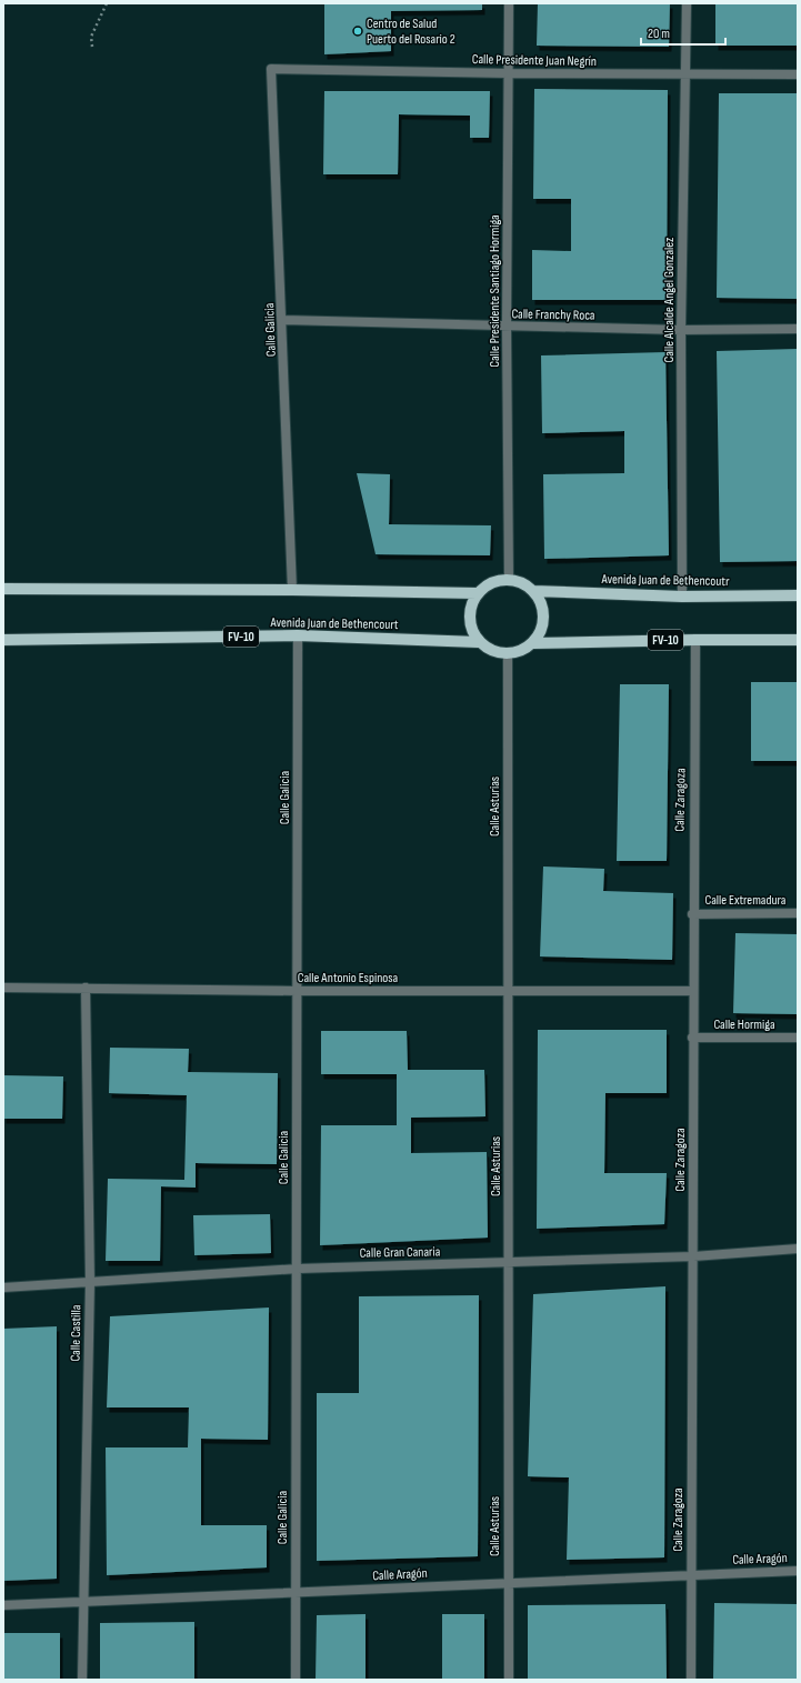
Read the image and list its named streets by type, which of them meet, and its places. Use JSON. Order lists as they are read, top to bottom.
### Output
{
  "streets": {
    "main road": ["Avenida Juan de Bethencoutr", "Avenida Juan de Bethencourt", "FV-10"],
    "street": [
      "Calle Presidente Juan Negrín",
      "Calle Presidente Santiago Hormiga",
      "Calle Alcalde Angel Gonzalez",
      "Calle Franchy Roca",
      "Calle Galicia",
      "Calle Zaragoza",
      "Calle Asturias",
      "Calle Extremadura",
      "Calle Antonio Espinosa",
      "Calle Hormiga",
      "Calle Gran Canaria",
      "Calle Castilla",
      "Calle Aragón"
    ]
  },
  "crossings": [
    ["Calle Presidente Juan Negrín", "Calle Presidente Santiago Hormiga"],
    ["Calle Presidente Juan Negrín", "Calle Alcalde Angel Gonzalez"],
    ["Calle Presidente Juan Negrín", "Calle Galicia"],
    ["Calle Presidente Santiago Hormiga", "Calle Franchy Roca"],
    ["Calle Presidente Santiago Hormiga", "Avenida Juan de Bethencoutr"],
    ["Calle Presidente Santiago Hormiga", "Avenida Juan de Bethencourt"],
    ["Calle Presidente Santiago Hormiga", "FV-10"],
    ["Calle Presidente Santiago Hormiga", "Calle Asturias"],
    ["Calle Alcalde Angel Gonzalez", "Calle Franchy Roca"],
    ["Calle Alcalde Angel Gonzalez", "Avenida Juan de Bethencoutr"],
    ["Calle Franchy Roca", "Calle Galicia"],
    ["Calle Galicia", "Avenida Juan de Bethencourt"],
    ["Calle Galicia", "Calle Antonio Espinosa"],
    ["Calle Galicia", "Calle Gran Canaria"],
    ["Calle Galicia", "Calle Aragón"],
    ["Avenida Juan de Bethencoutr", "Avenida Juan de Bethencourt"],
    ["Avenida Juan de Bethencoutr", "FV-10"],
    ["Avenida Juan de Bethencoutr", "Calle Asturias"],
    ["Avenida Juan de Bethencourt", "FV-10"],
    ["Avenida Juan de Bethencourt", "Calle Asturias"],
    ["FV-10", "Calle Zaragoza"],
    ["FV-10", "Calle Asturias"],
    ["Calle Zaragoza", "Calle Extremadura"],
    ["Calle Zaragoza", "Calle Antonio Espinosa"],
    ["Calle Zaragoza", "Calle Hormiga"],
    ["Calle Zaragoza", "Calle Gran Canaria"],
    ["Calle Zaragoza", "Calle Aragón"],
    ["Calle Asturias", "Calle Antonio Espinosa"],
    ["Calle Asturias", "Calle Gran Canaria"],
    ["Calle Asturias", "Calle Aragón"],
    ["Calle Antonio Espinosa", "Calle Castilla"],
    ["Calle Gran Canaria", "Calle Castilla"],
    ["Calle Castilla", "Calle Aragón"]
  ],
  "places": ["Centro de Salud Puerto del Rosario 2"],
  "scale_bar": "20 m"
}
